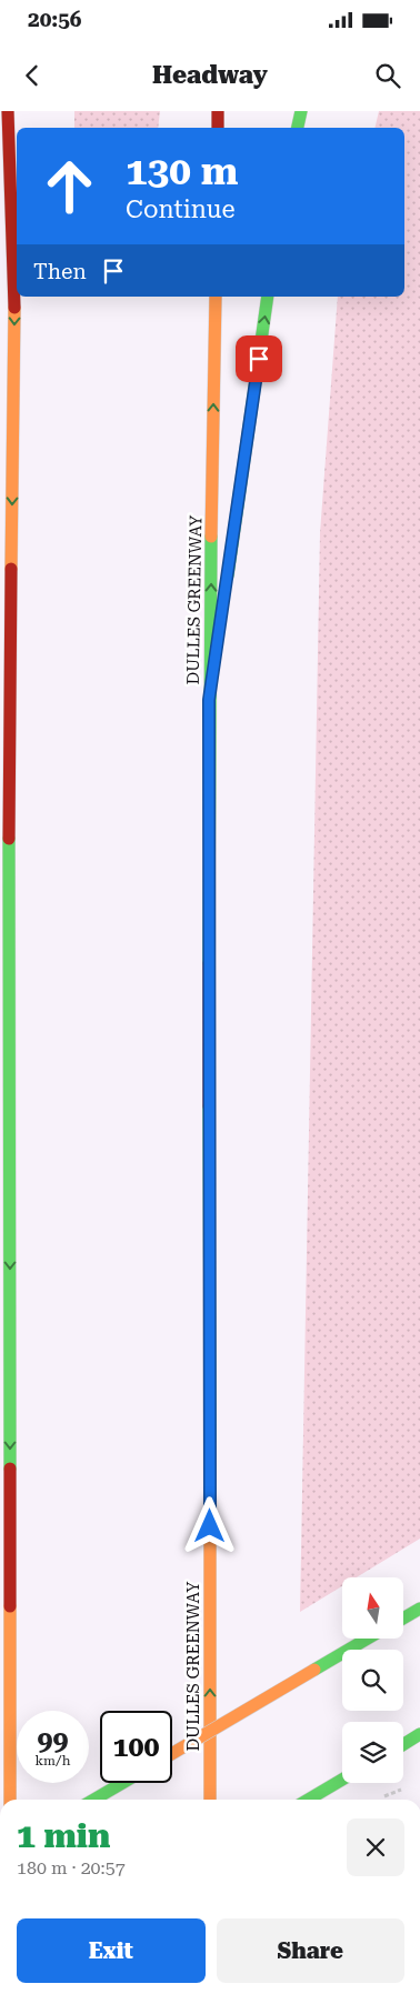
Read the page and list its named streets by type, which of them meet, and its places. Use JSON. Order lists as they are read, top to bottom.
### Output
{
  "streets": {
    "main road": ["DULLES GREENWAY"]
  },
  "one_way": ["DULLES GREENWAY"],
  "north": "top",
  "page": {
    "status": "20:56",
    "header": "Headway",
    "turn": ["130 m", "Continue"],
    "then": "Then",
    "speed": "99 km/h",
    "limit": "100",
    "heading": ["1 min", "180 m · 20:57"],
    "buttons": ["Exit", "Share"]
  }
}
